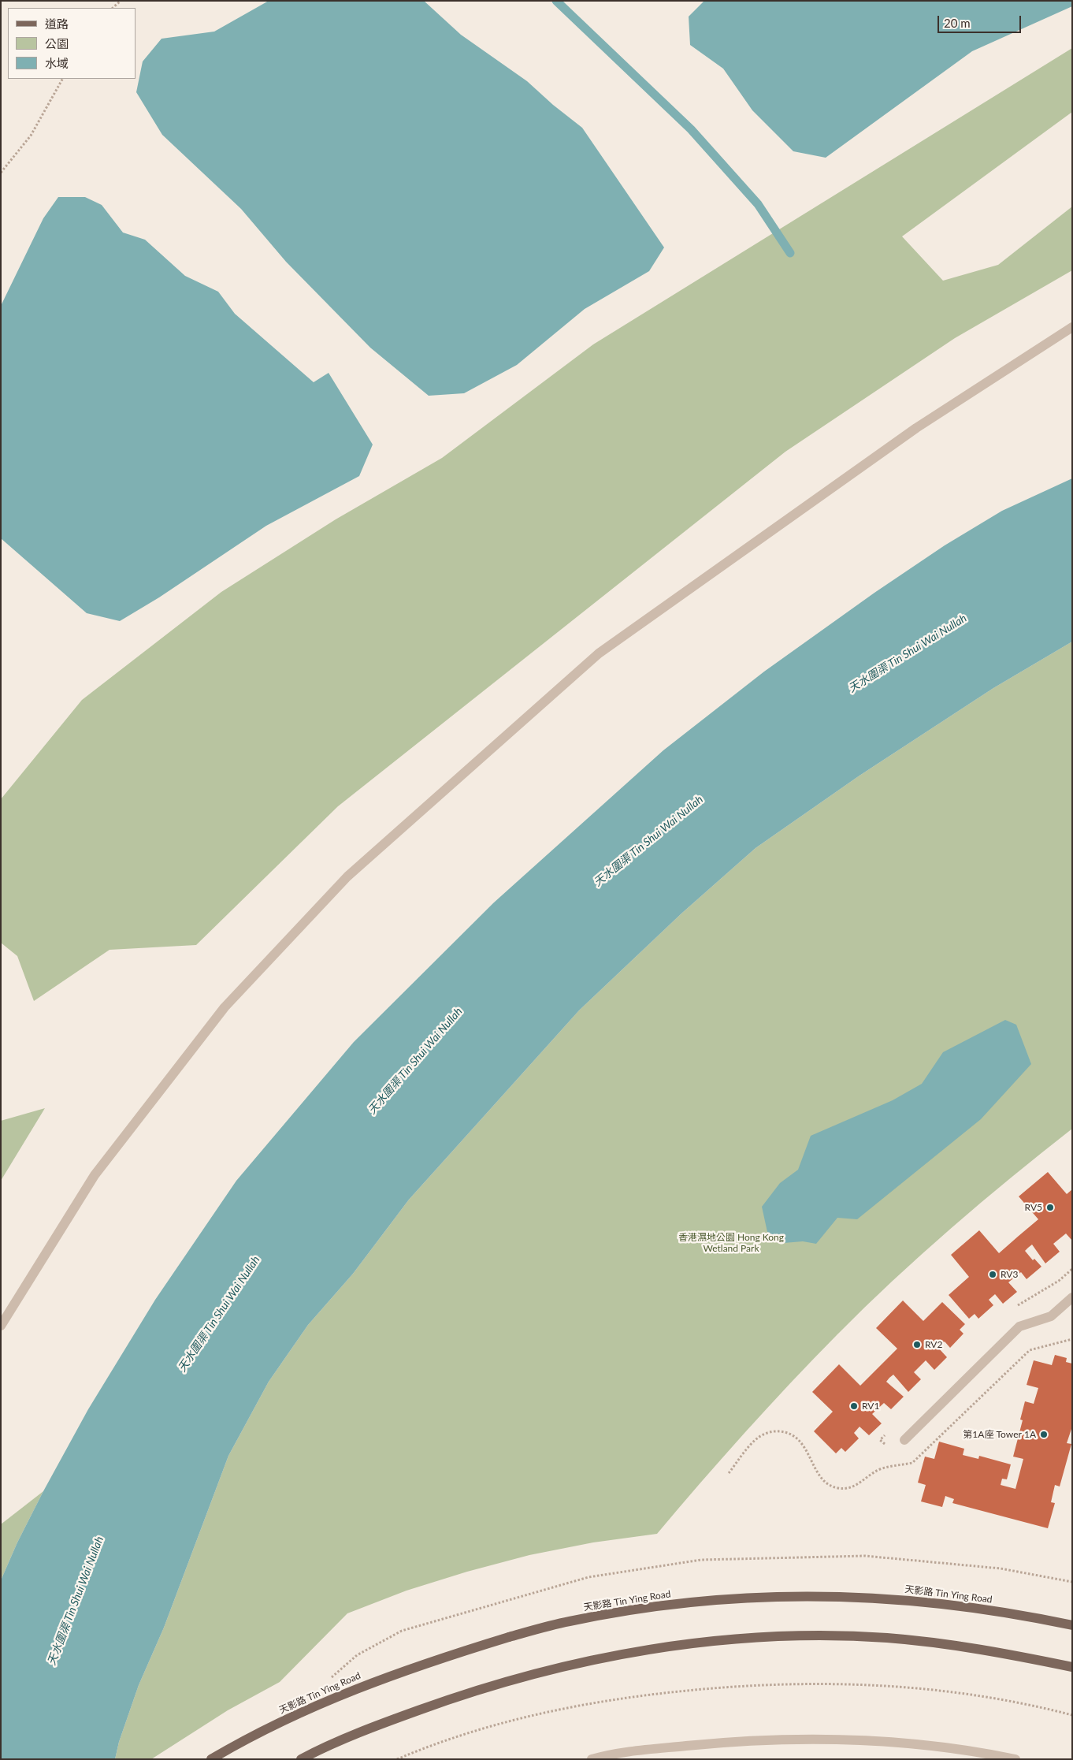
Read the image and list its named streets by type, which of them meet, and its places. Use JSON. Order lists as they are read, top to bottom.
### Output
{
  "streets": {
    "main road": ["天影路 Tin Ying Road"]
  },
  "water": ["天水圍渠 Tin Shui Wai Nullah"],
  "parks": ["香港濕地公園 Hong Kong Wetland Park"],
  "places": [
    "RV5",
    "RV3",
    "RV2",
    "RV1",
    "第1A座 Tower 1A"
  ],
  "legend": ["道路", "公園", "水域"],
  "scale_bar": "20 m"
}
